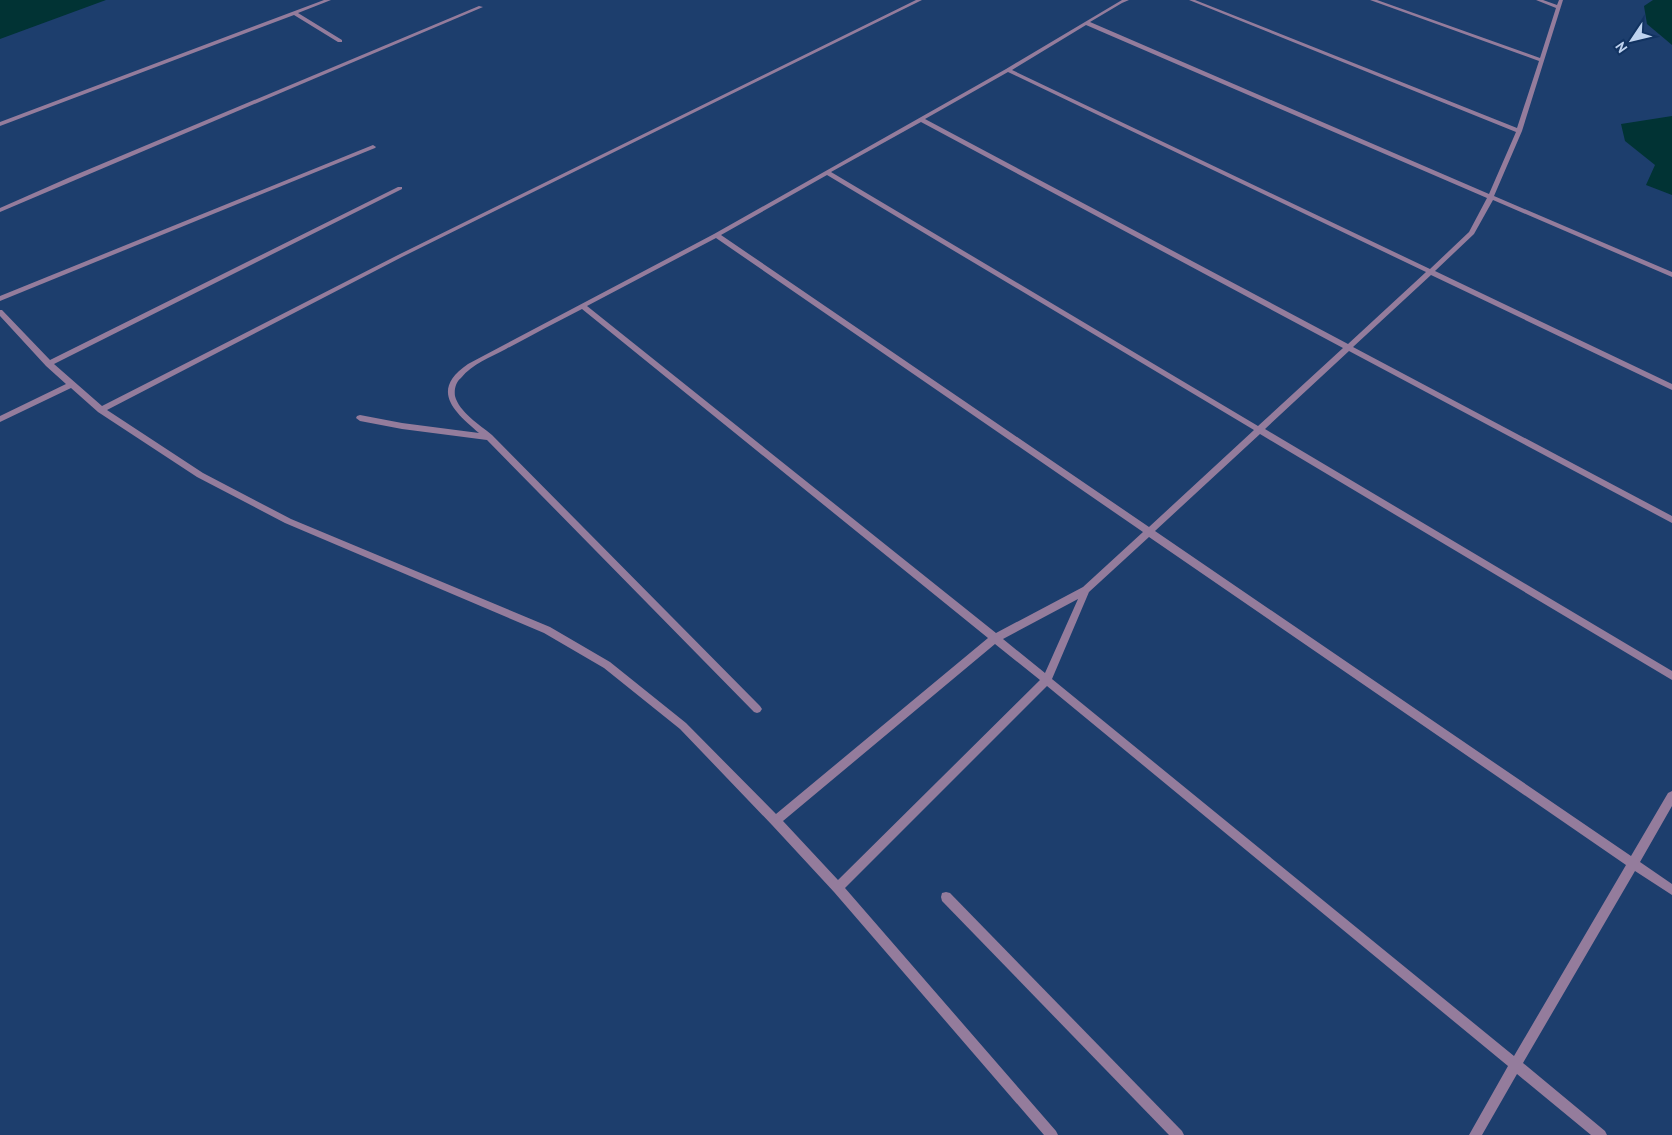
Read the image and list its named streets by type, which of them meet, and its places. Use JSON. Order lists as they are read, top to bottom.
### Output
{
  "north": "bottom left"
}
